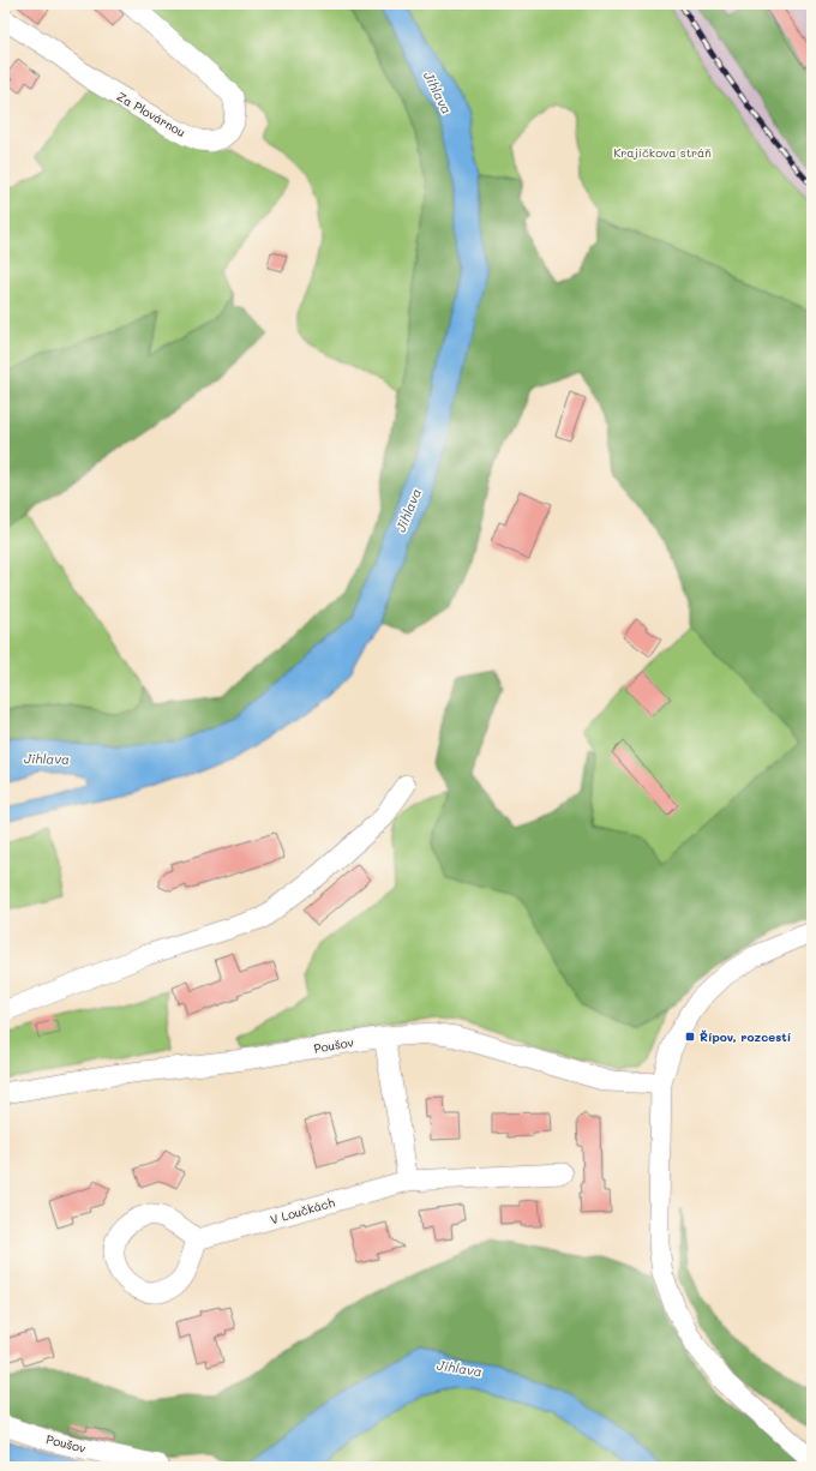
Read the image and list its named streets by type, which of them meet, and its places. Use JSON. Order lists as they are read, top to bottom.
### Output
{
  "streets": {
    "street": ["Za Plovárnou", "Poušov", "V Loučkách"]
  },
  "water": ["Jihlava"],
  "parks": ["Krajíčkova stráň"],
  "places": {
    "transit": ["Řípov, rozcestí"]
  }
}
